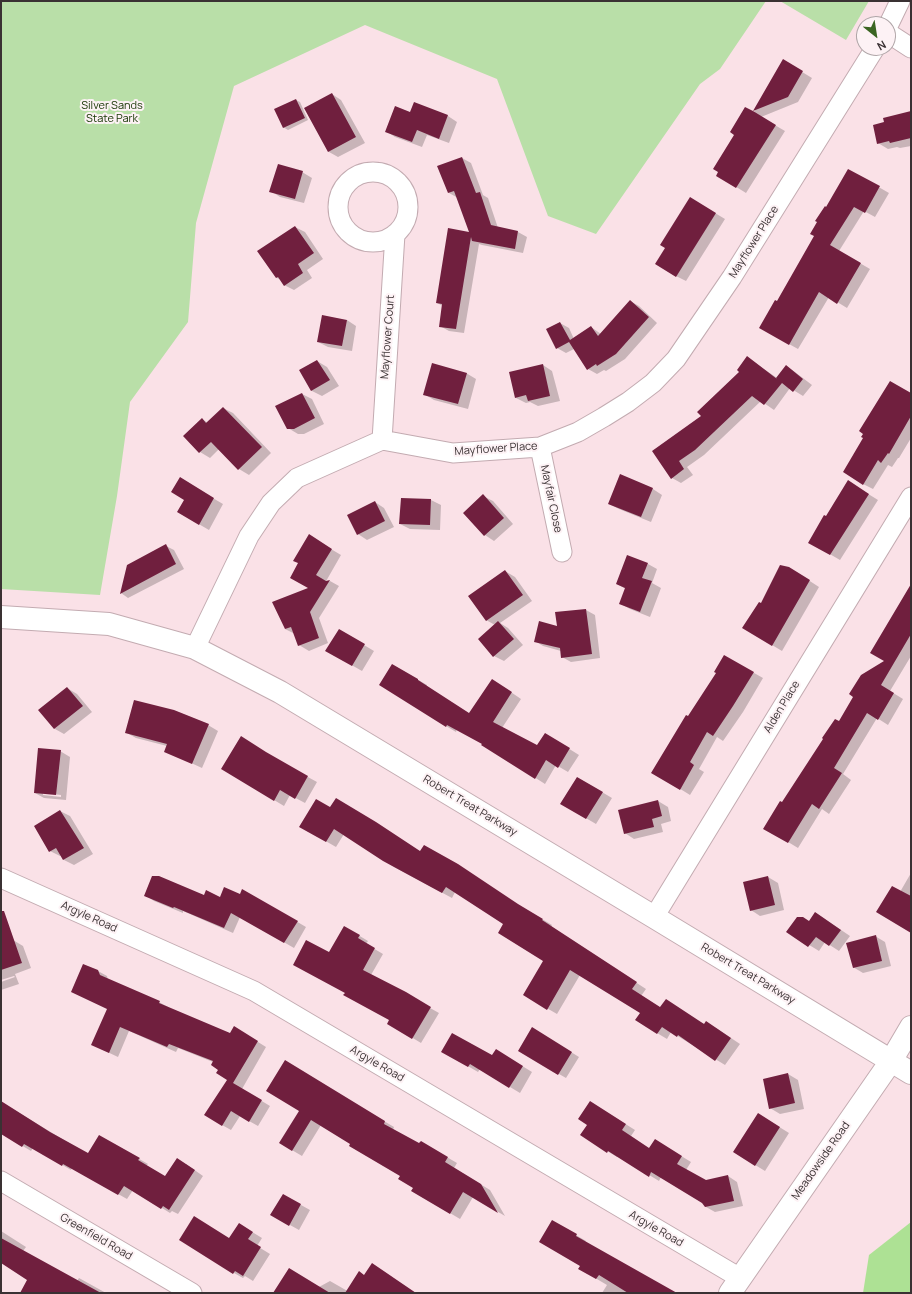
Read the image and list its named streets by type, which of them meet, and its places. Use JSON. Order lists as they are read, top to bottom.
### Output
{
  "streets": {
    "street": [
      "Mayflower Place",
      "Mayflower Court",
      "Mayfair Close",
      "Alden Place",
      "Robert Treat Parkway",
      "Argyle Road",
      "Meadowside Road",
      "Greenfield Road"
    ]
  },
  "crossings": [
    ["Mayflower Place", "Mayflower Court"],
    ["Mayflower Place", "Mayfair Close"],
    ["Alden Place", "Robert Treat Parkway"],
    ["Robert Treat Parkway", "Meadowside Road"],
    ["Argyle Road", "Meadowside Road"]
  ],
  "parks": ["Silver Sands State Park"],
  "north": "bottom right"
}
